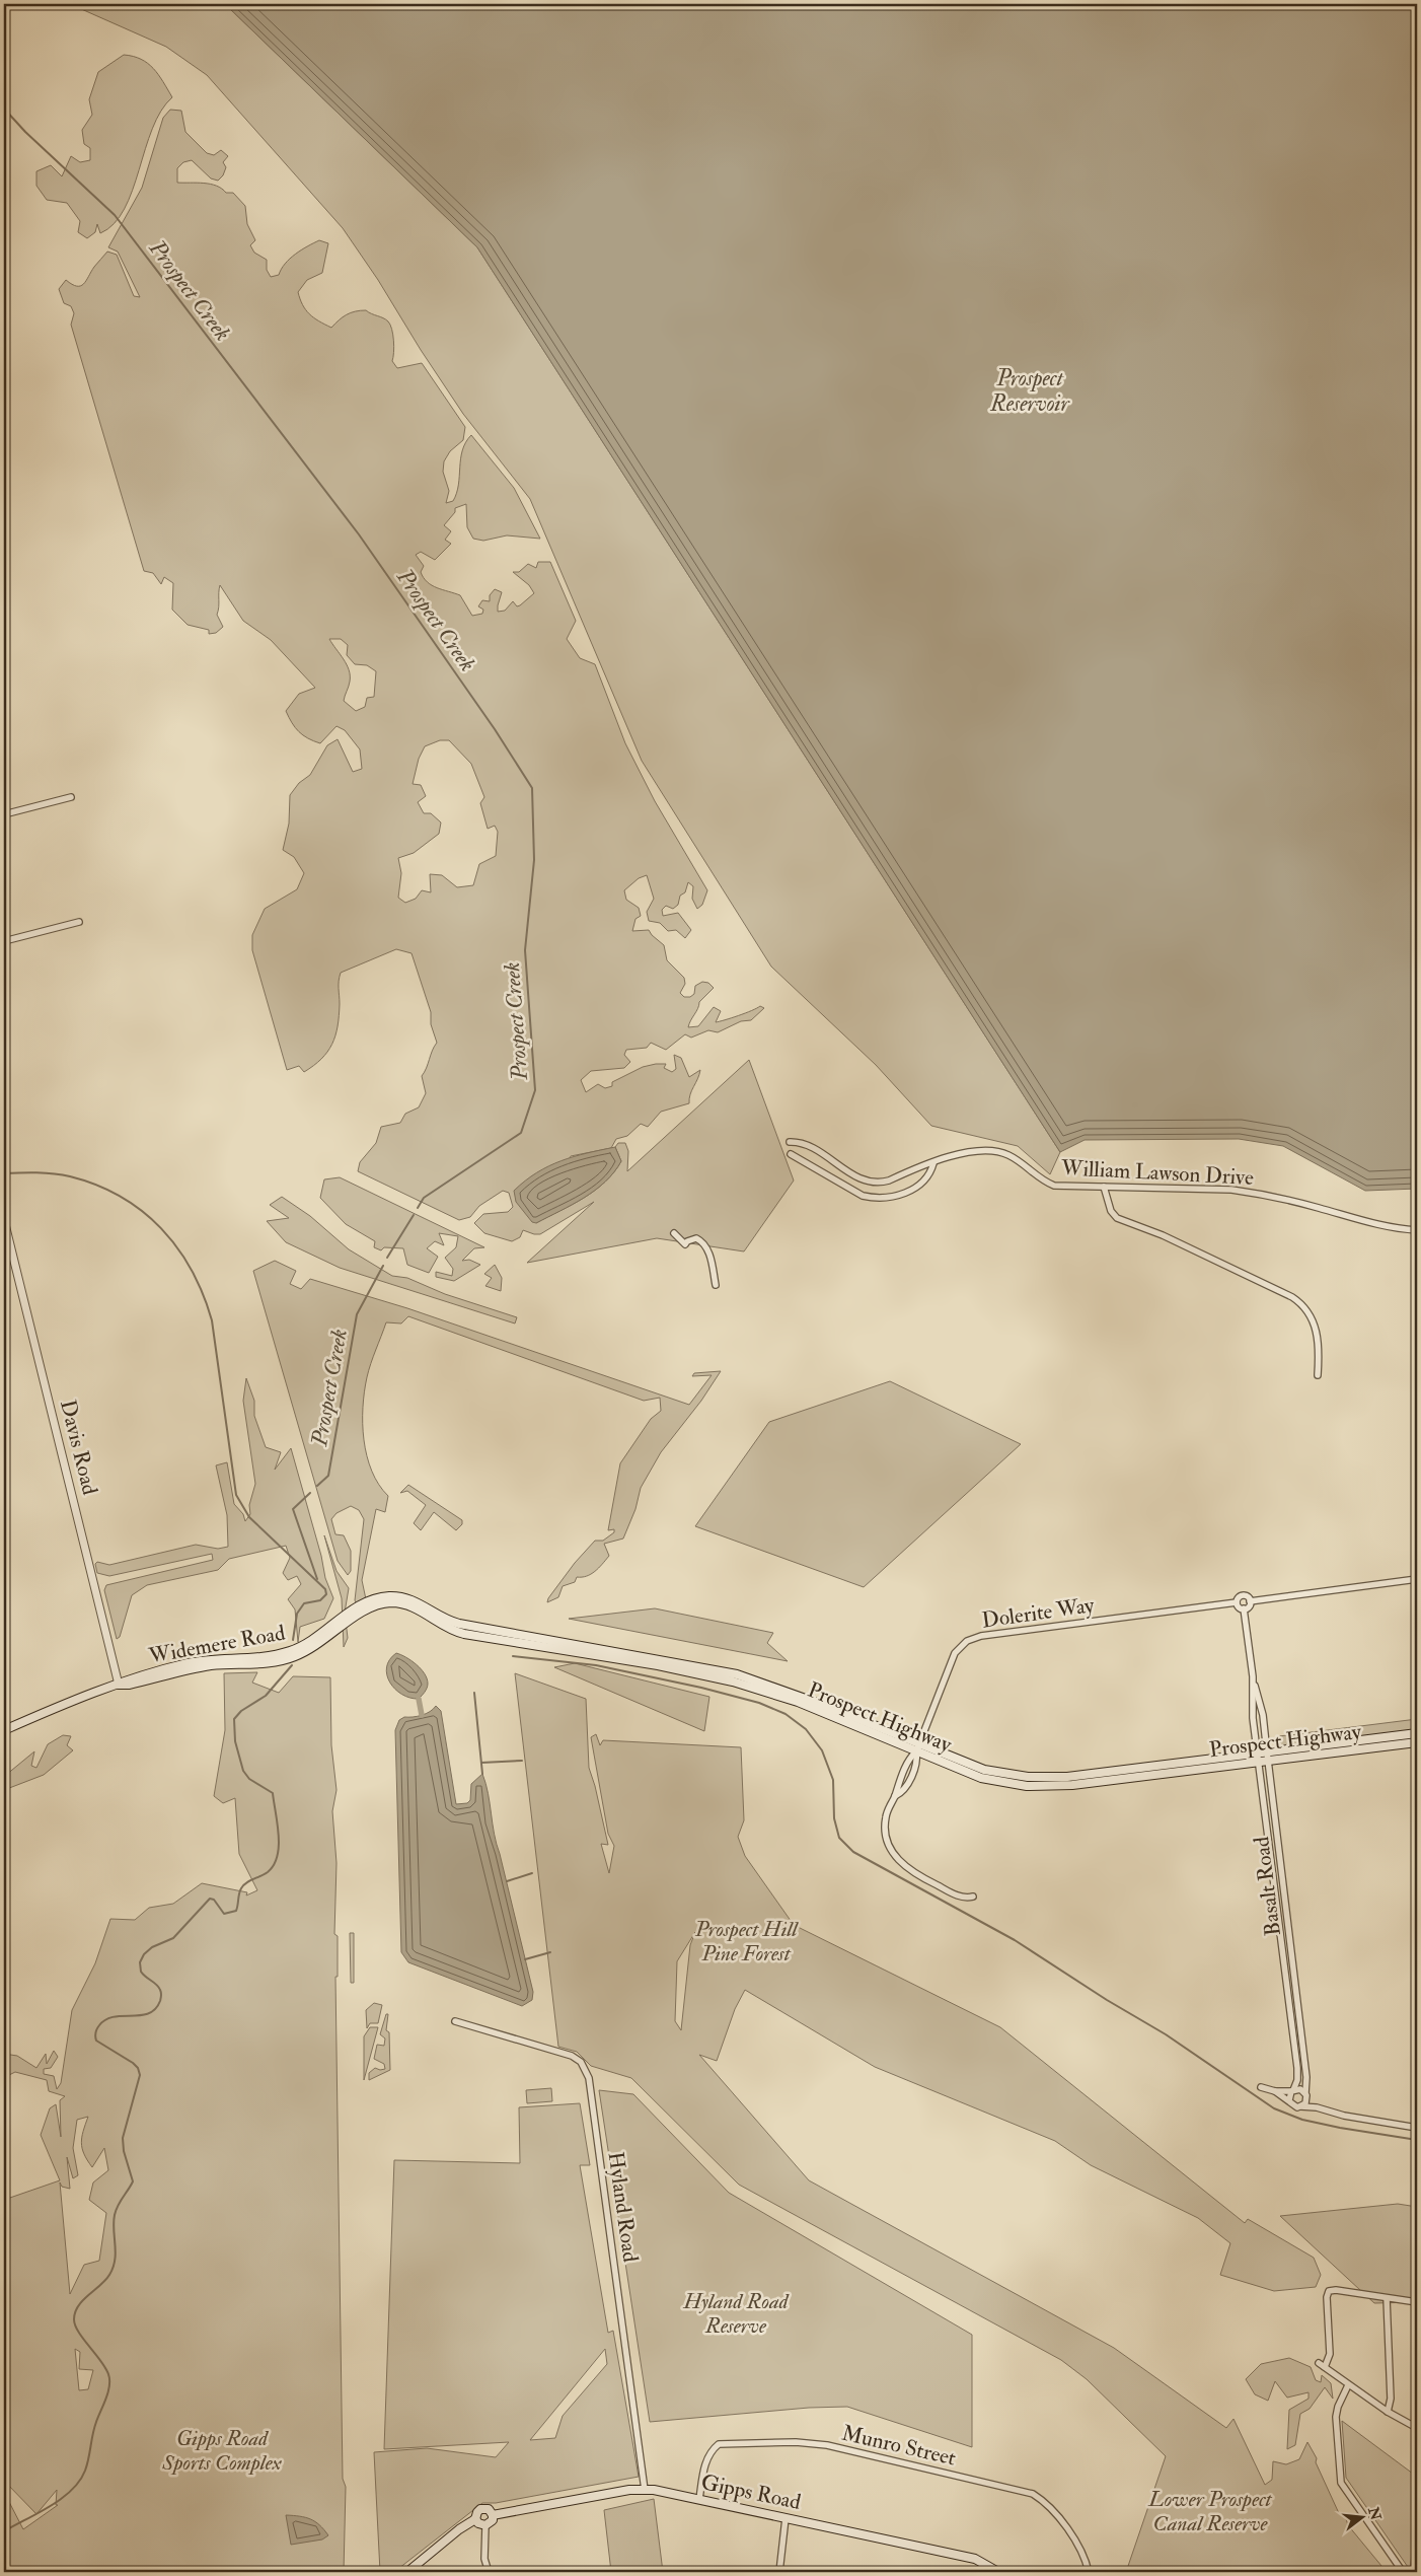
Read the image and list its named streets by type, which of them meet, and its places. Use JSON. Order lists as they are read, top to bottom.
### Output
{
  "streets": {
    "main road": ["Widemere Road", "Prospect Highway", "Gipps Road"],
    "street": [
      "William Lawson Drive",
      "Davis Road",
      "Dolerite Way",
      "Basalt Road",
      "Hyland Road",
      "Munro Street"
    ]
  },
  "crossings": [
    ["Davis Road", "Widemere Road"],
    ["Dolerite Way", "Prospect Highway"],
    ["Dolerite Way", "Basalt Road"],
    ["Widemere Road", "Prospect Highway"],
    ["Prospect Highway", "Basalt Road"],
    ["Hyland Road", "Gipps Road"],
    ["Munro Street", "Gipps Road"]
  ],
  "water": ["Prospect Creek", "Prospect Reservoir"],
  "parks": [
    "Prospect Hill Pine Forest",
    "Hyland Road Reserve",
    "Gipps Road Sports Complex",
    "Lower Prospect Canal Reserve"
  ],
  "north": "right"
}
